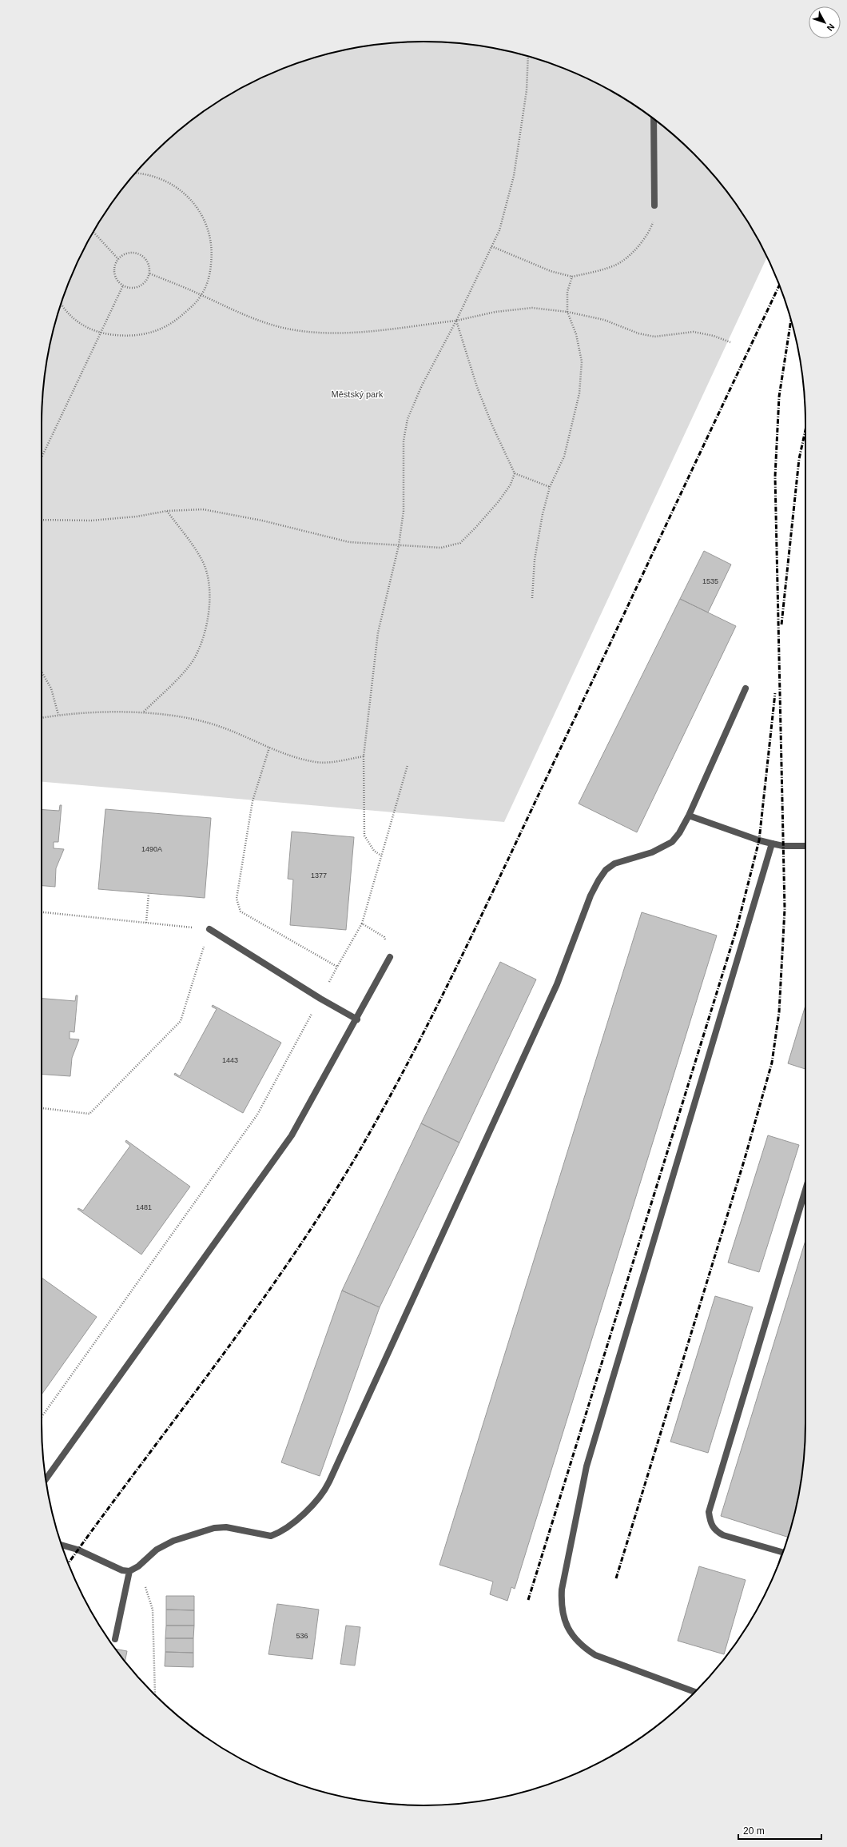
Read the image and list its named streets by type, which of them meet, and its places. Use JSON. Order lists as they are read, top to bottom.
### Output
{
  "parks": ["Městský park"],
  "house_numbers": [
    "1535",
    "1490A",
    "1377",
    "1443",
    "1481",
    "536"
  ],
  "scale_bar": "20 m",
  "north": "bottom right"
}
